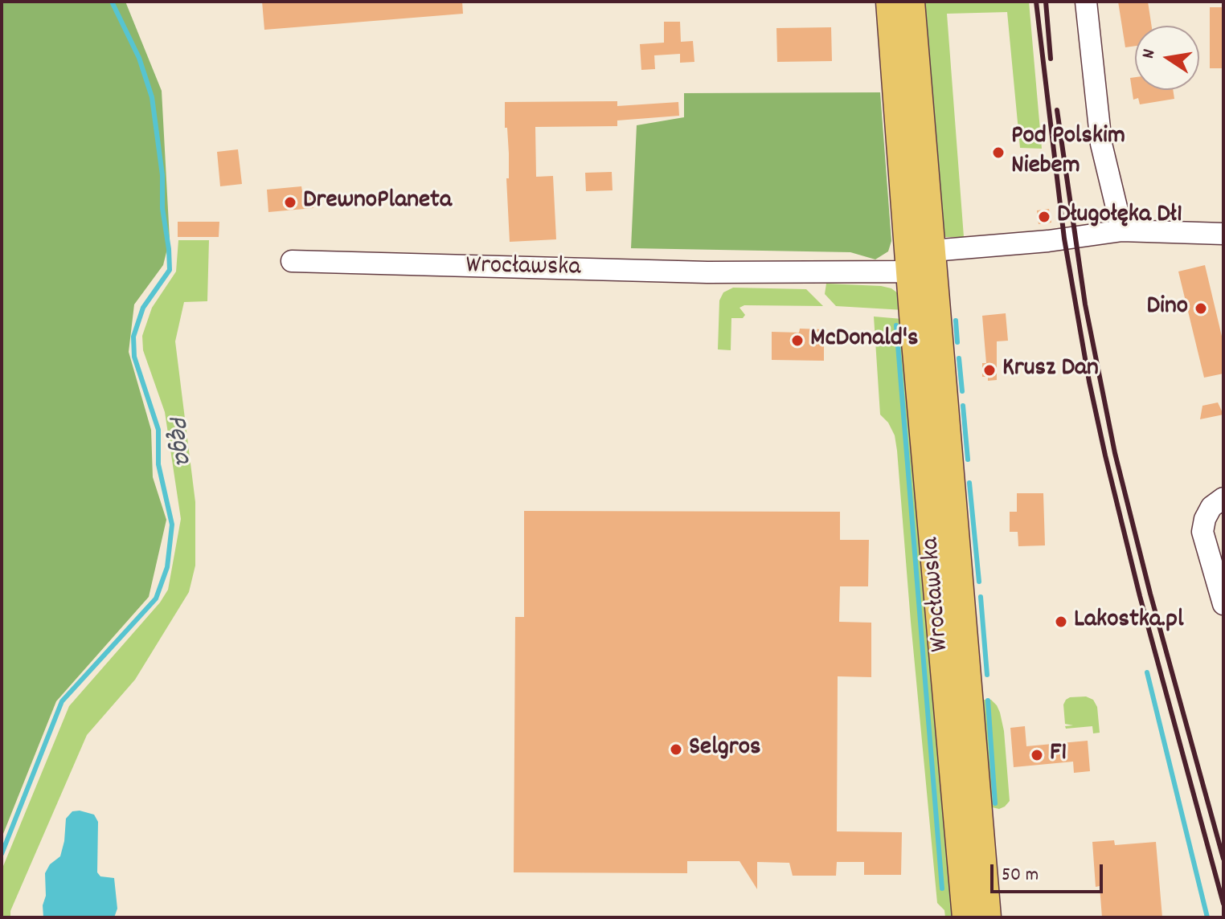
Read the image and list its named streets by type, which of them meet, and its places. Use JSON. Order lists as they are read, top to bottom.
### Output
{
  "streets": {
    "main road": ["Wrocławska"]
  },
  "water": ["Pęga"],
  "places": [
    "Pod Polskim Niebem",
    "DrewnoPlaneta",
    "Długołęka Dł1",
    "Dino",
    "McDonald's",
    "Krusz Dan",
    "Lakostka.pl",
    "Selgros",
    "F1"
  ],
  "scale_bar": "50 m",
  "north": "left"
}
